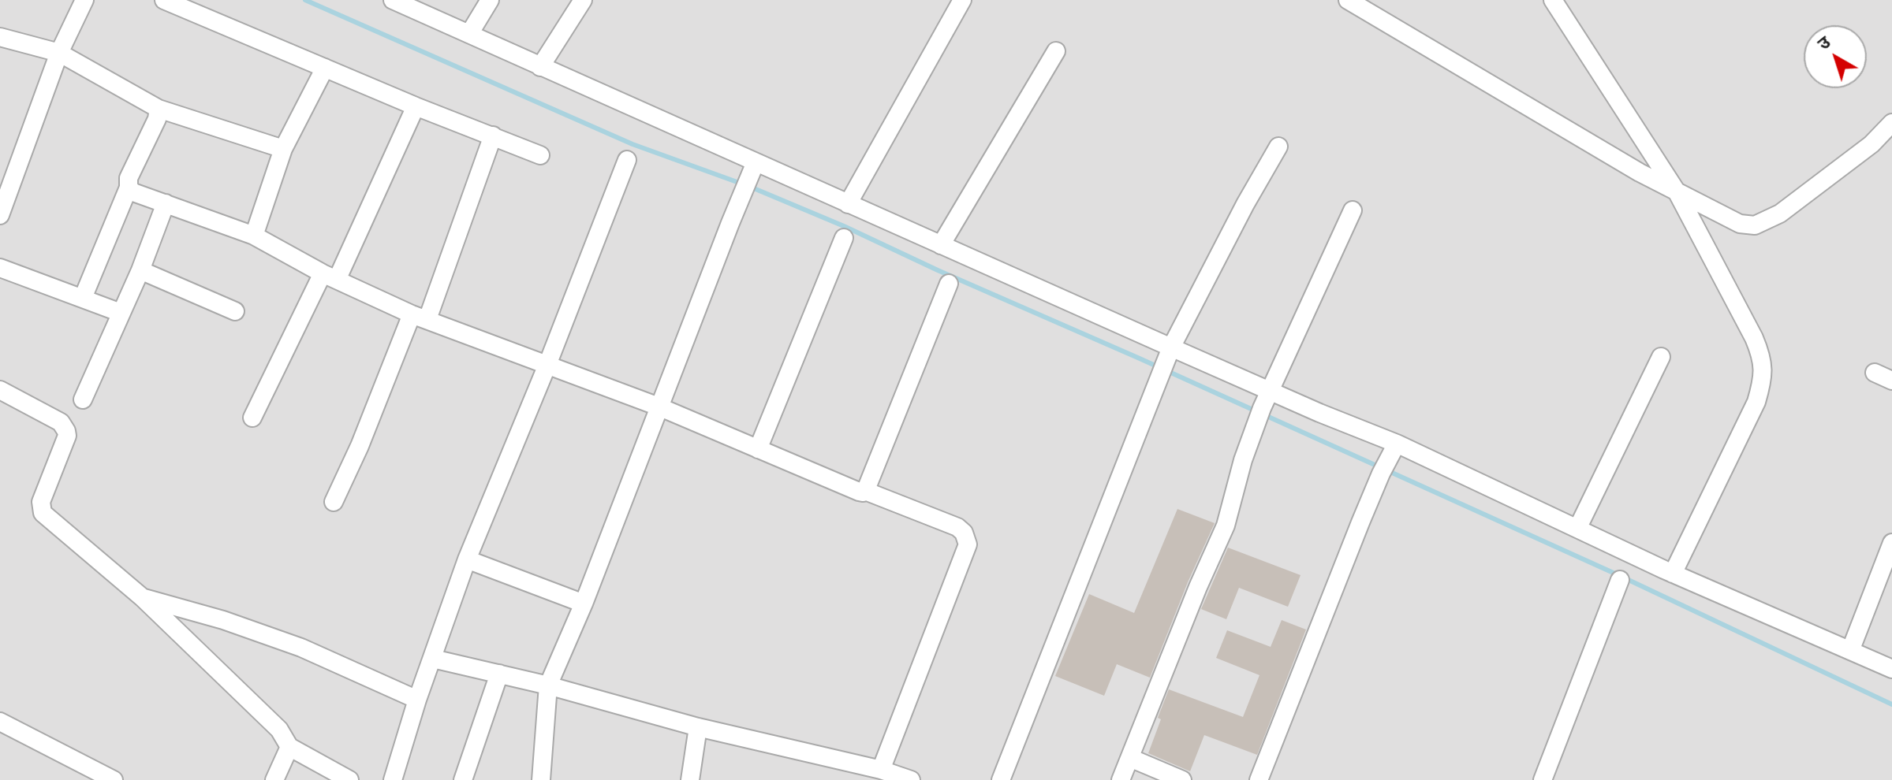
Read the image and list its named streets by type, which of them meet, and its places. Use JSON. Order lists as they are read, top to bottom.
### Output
{
  "north": "top left"
}
